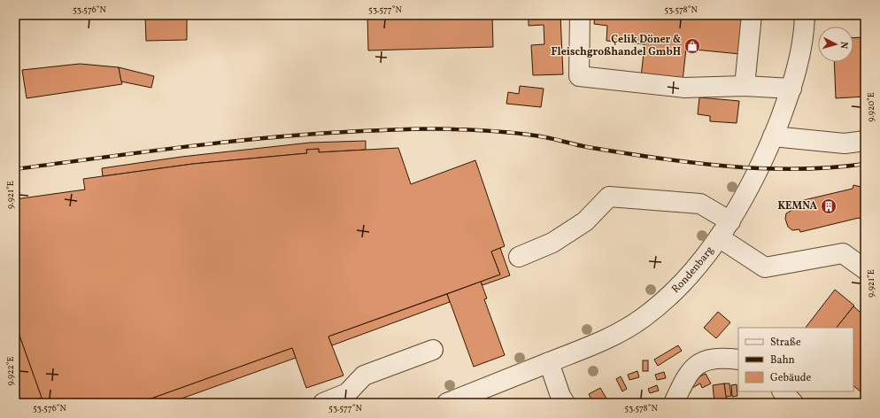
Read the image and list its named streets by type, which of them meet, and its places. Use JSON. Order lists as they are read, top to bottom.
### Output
{
  "streets": {
    "street": ["Rondenbarg"]
  },
  "places": {
    "shop": ["Çelik Döner & Fleischgroßhandel GmbH"],
    "building": ["KEMNA"]
  },
  "legend": ["Straße", "Bahn", "Gebäude"],
  "north": "right",
  "coordinates": [
    "53.576°N",
    "53.577°N",
    "53.578°N",
    "9.920°E",
    "9.921°E",
    "9.922°E"
  ]
}
